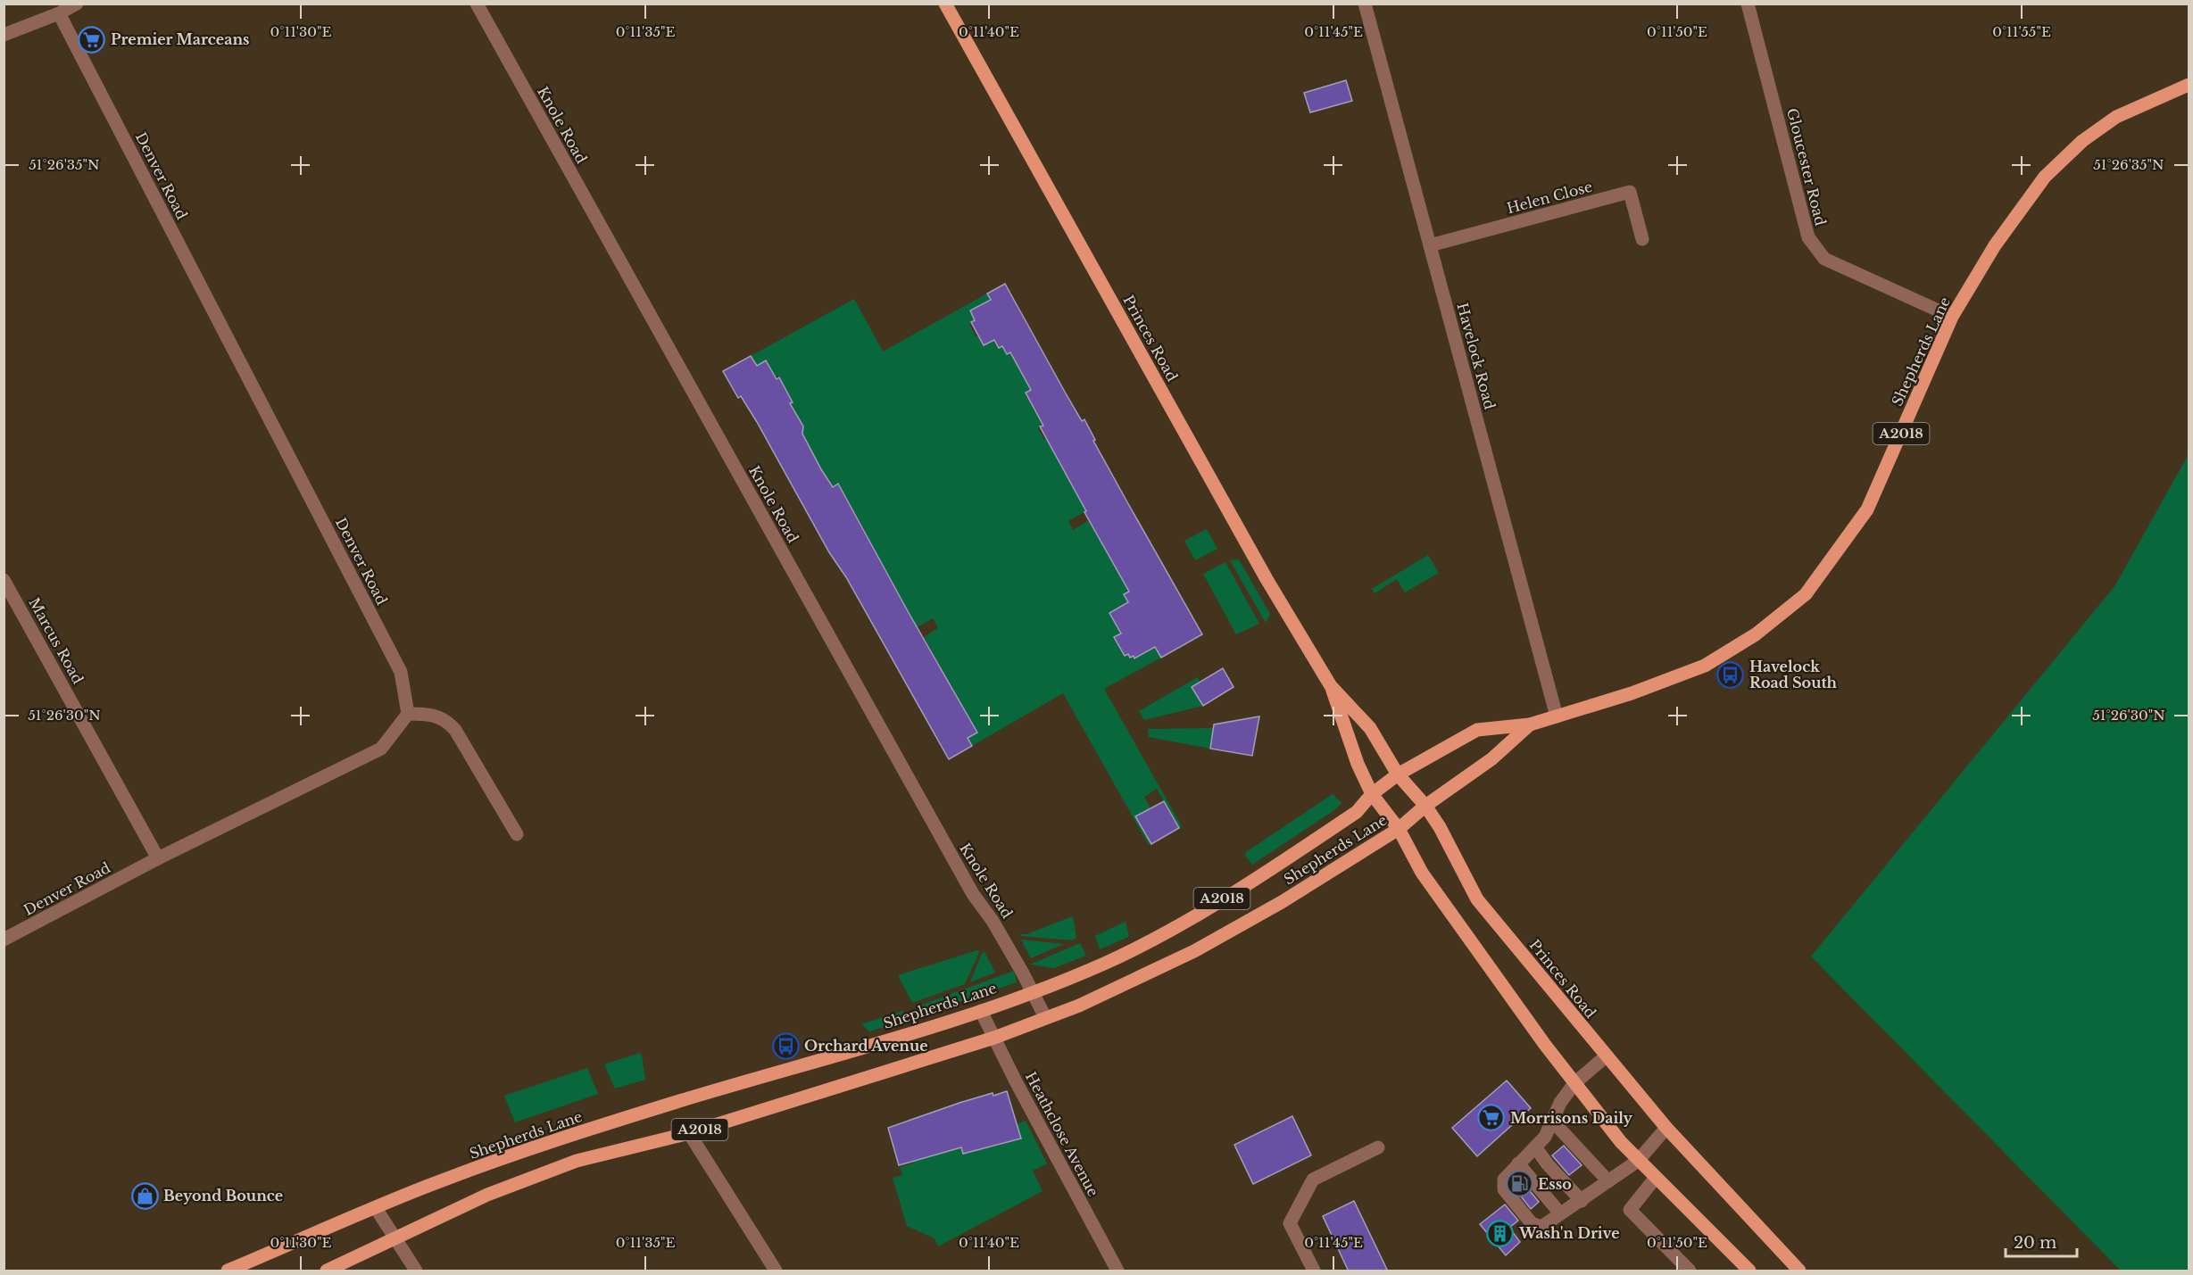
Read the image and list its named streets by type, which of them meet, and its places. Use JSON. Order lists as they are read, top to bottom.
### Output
{
  "streets": {
    "main road": ["Princes Road", "Shepherds Lane", "A2018"],
    "street": [
      "Knole Road",
      "Gloucester Road",
      "Denver Road",
      "Helen Close",
      "Havelock Road",
      "Marcus Road",
      "Heathclose Avenue"
    ]
  },
  "crossings": [
    ["Knole Road", "Shepherds Lane"],
    ["Gloucester Road", "Shepherds Lane"],
    ["Denver Road", "Marcus Road"],
    ["Helen Close", "Havelock Road"],
    ["Princes Road", "Shepherds Lane"],
    ["Shepherds Lane", "Havelock Road"],
    ["Shepherds Lane", "Heathclose Avenue"]
  ],
  "places": {
    "supermarket": ["Premier Marceans", "Morrisons Daily"],
    "bus stop": ["Havelock Road South", "Orchard Avenue"],
    "fuel station": ["Esso"],
    "shop": ["Beyond Bounce"],
    "building": ["Wash'n Drive"]
  },
  "scale_bar": "20 m",
  "coordinates": [
    "0°11'30\"E",
    "0°11'35\"E",
    "0°11'40\"E",
    "0°11'45\"E",
    "0°11'50\"E",
    "0°11'55\"E",
    "51°26'35\"N",
    "51°26'30\"N"
  ]
}
